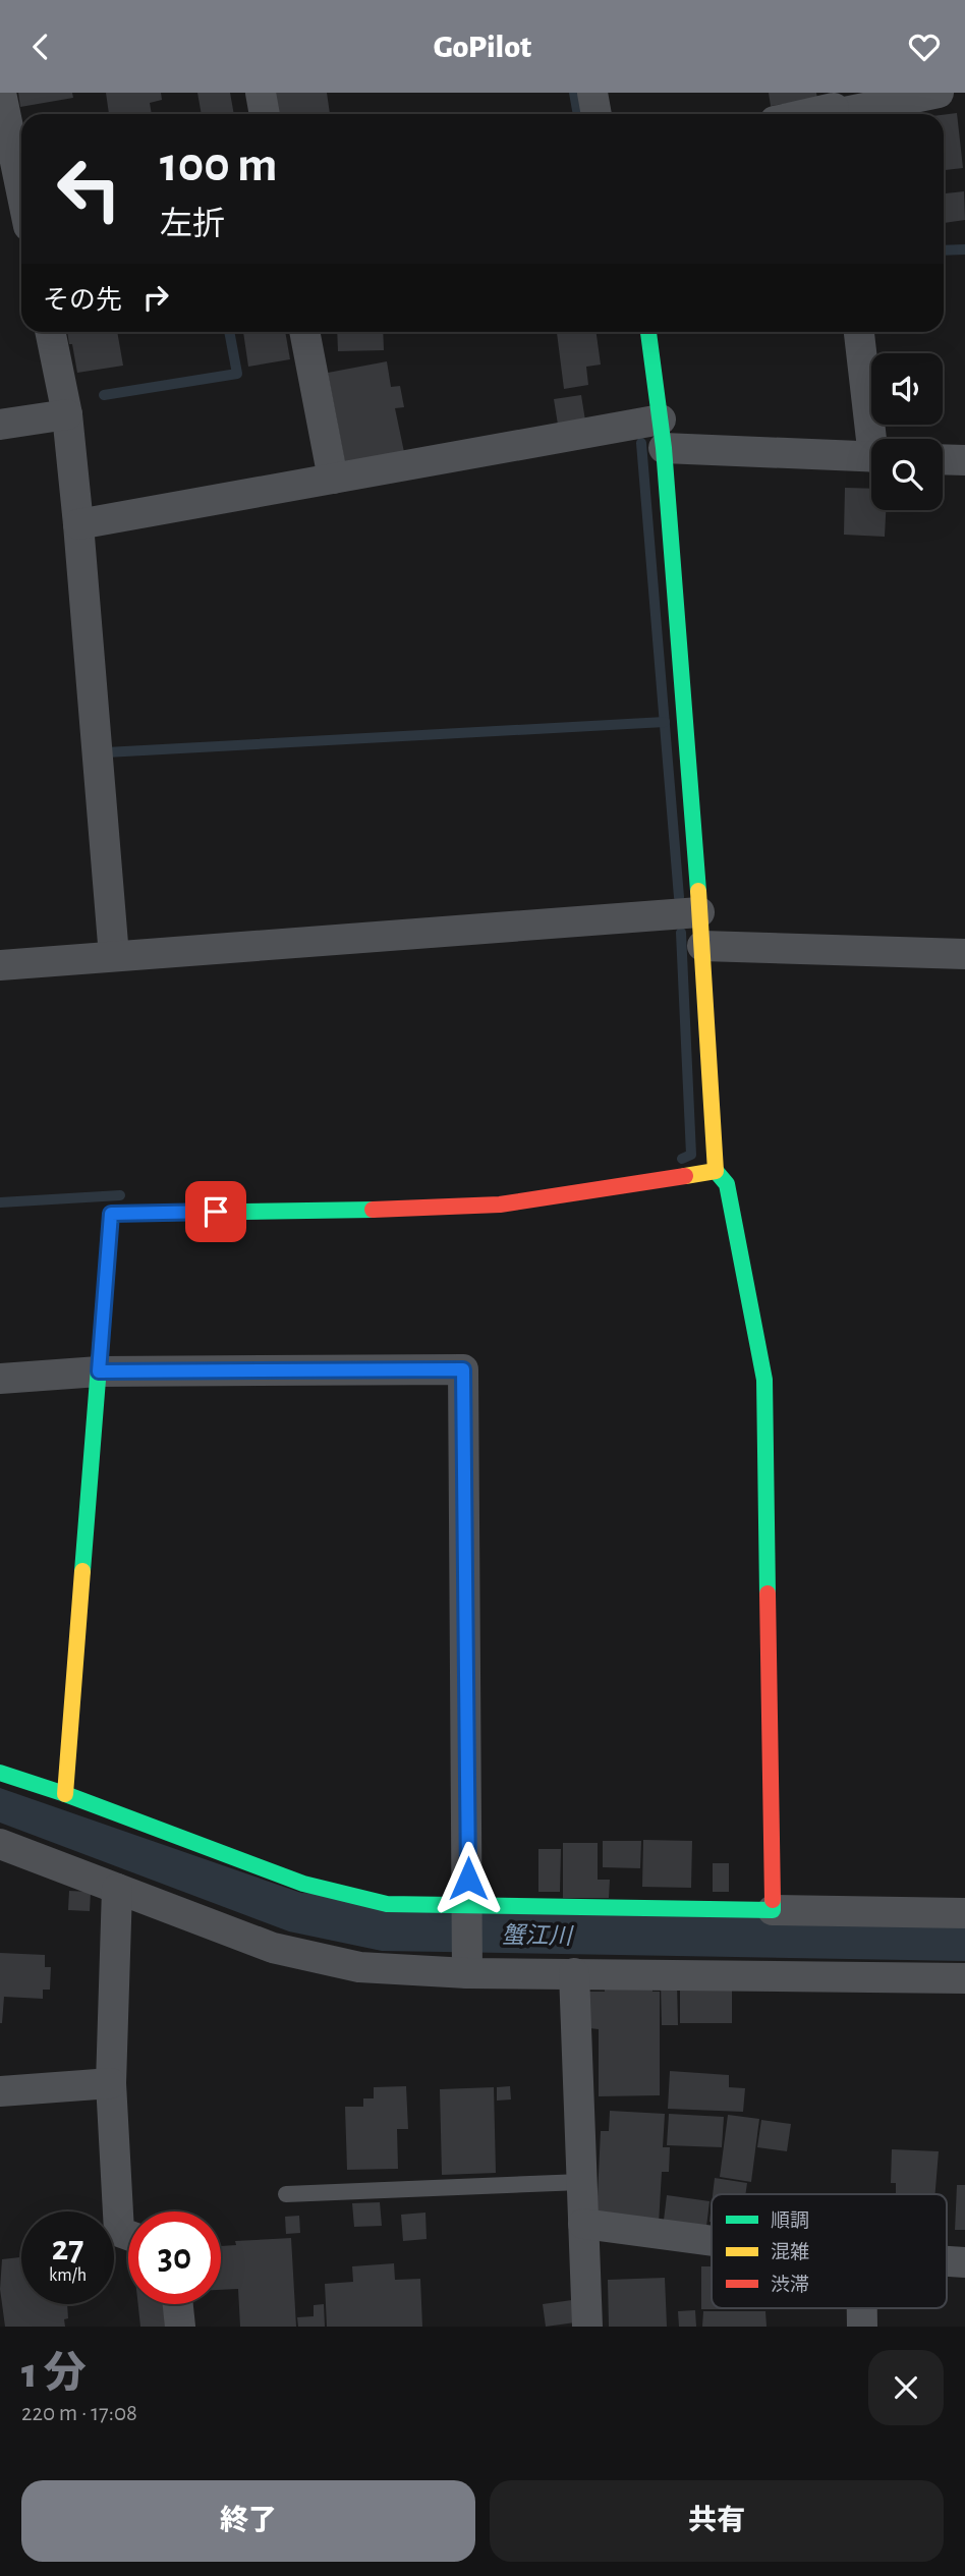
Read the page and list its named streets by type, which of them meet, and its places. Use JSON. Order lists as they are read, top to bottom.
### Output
{
  "water": ["蟹江川"],
  "legend": ["順調", "混雑", "渋滞"],
  "page": {
    "header": "GoPilot",
    "turn": ["100 m", "左折"],
    "then": "その先",
    "speed": "27 km/h",
    "limit": "30",
    "heading": ["1 分", "220 m · 17:08"],
    "buttons": ["終了", "共有"]
  }
}
